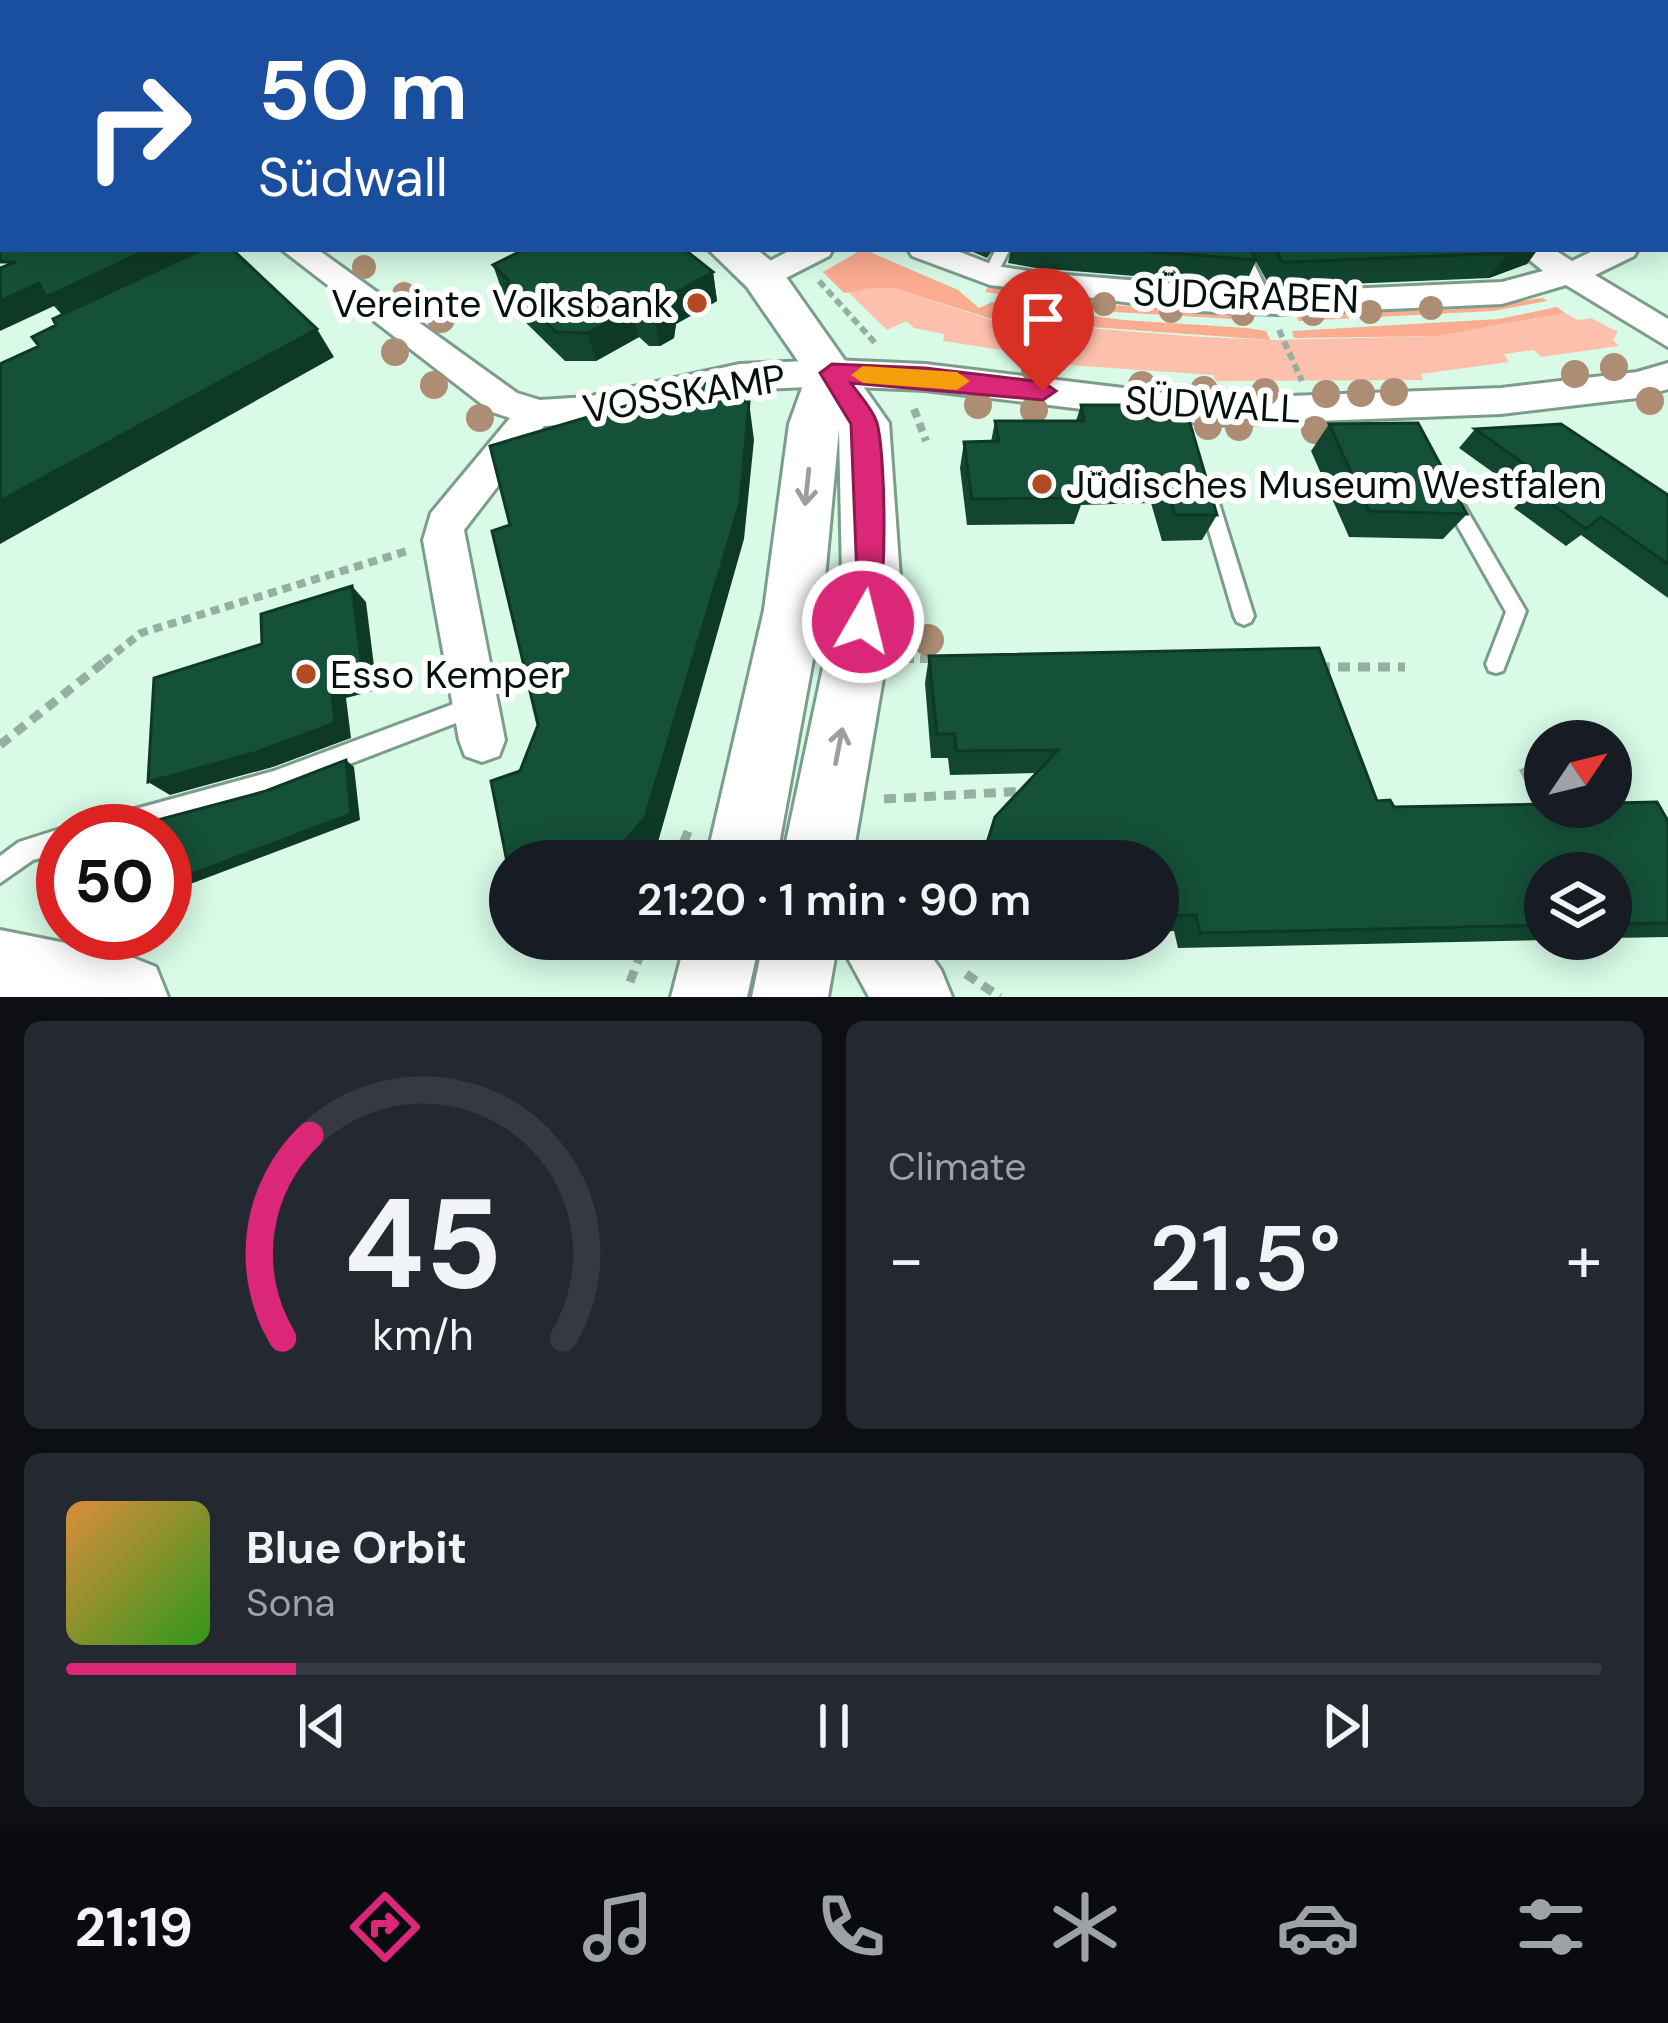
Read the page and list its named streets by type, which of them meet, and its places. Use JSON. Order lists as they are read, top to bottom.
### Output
{
  "streets": {
    "street": ["SÜDGRABEN", "VOSSKAMP", "SÜDWALL"]
  },
  "crossings": [
    ["VOSSKAMP", "SÜDWALL"]
  ],
  "places": ["Vereinte Volksbank", "Jüdisches Museum Westfalen", "Esso Kemper"],
  "north": "top right",
  "page": {
    "turn": ["50 m", "Südwall"],
    "limit": "50",
    "trip": "21:20 · 1 min · 90 m",
    "tile": "Climate",
    "heat": ["−", "21.5°", "+"],
    "song": ["Blue Orbit", "Sona"],
    "tabs": "21:19",
    "gauge": ["45", "km/h"]
  }
}
